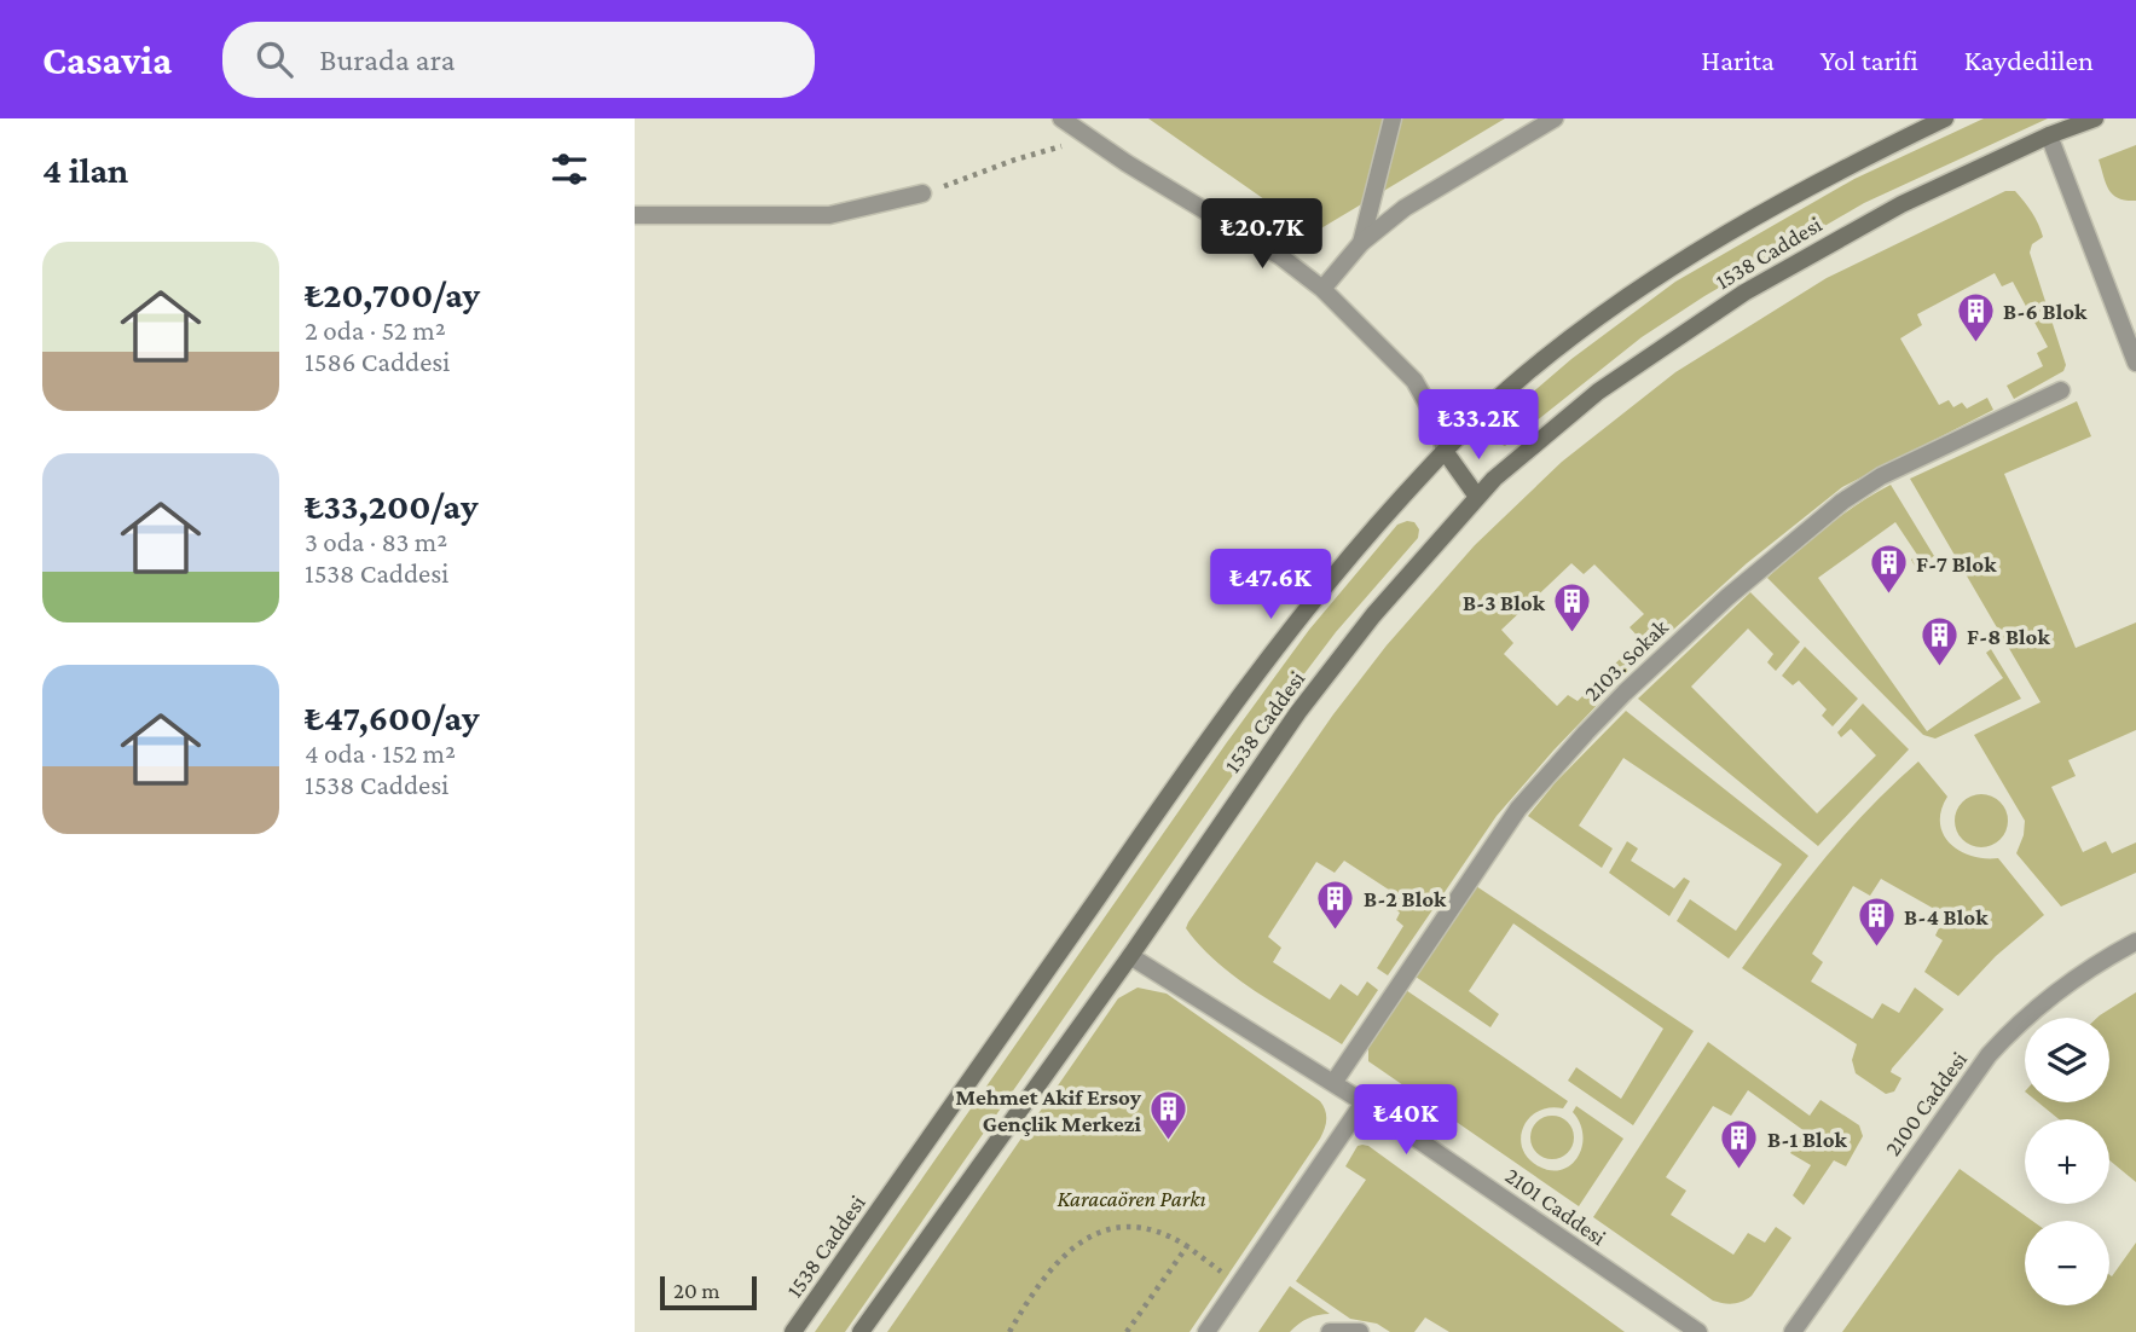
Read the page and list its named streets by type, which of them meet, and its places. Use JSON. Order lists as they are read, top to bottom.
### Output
{
  "streets": {
    "main road": ["1538 Caddesi"],
    "street": ["2103. Sokak", "2100 Caddesi", "2101 Caddesi"]
  },
  "crossings": [
    ["1538 Caddesi", "2101 Caddesi"],
    ["2103. Sokak", "2101 Caddesi"]
  ],
  "parks": ["Karacaören Parkı"],
  "places": {
    "building": [
      "B-6 Blok",
      "F-7 Blok",
      "B-3 Blok",
      "F-8 Blok",
      "B-2 Blok",
      "B-4 Blok",
      "Mehmet Akif Ersoy Gençlik Merkezi",
      "B-1 Blok"
    ]
  },
  "scale_bar": "20 m",
  "page": {
    "header": "Casavia",
    "search": "Burada ara",
    "nav": ["Harita", "Yol tarifi", "Kaydedilen"],
    "heading": "4 ilan",
    "price": [
      "₺20.7K",
      "₺33.2K",
      "₺47.6K",
      "₺40K"
    ],
    "list": [
      {
        "name": "₺20,700/ay",
        "note": "2 oda · 52 m² · 1586 Caddesi"
      },
      {
        "name": "₺33,200/ay",
        "note": "3 oda · 83 m² · 1538 Caddesi"
      },
      {
        "name": "₺47,600/ay",
        "note": "4 oda · 152 m² · 1538 Caddesi"
      }
    ],
    "map_buttons": ["+", "−"],
    "scale": "20 m"
  }
}
